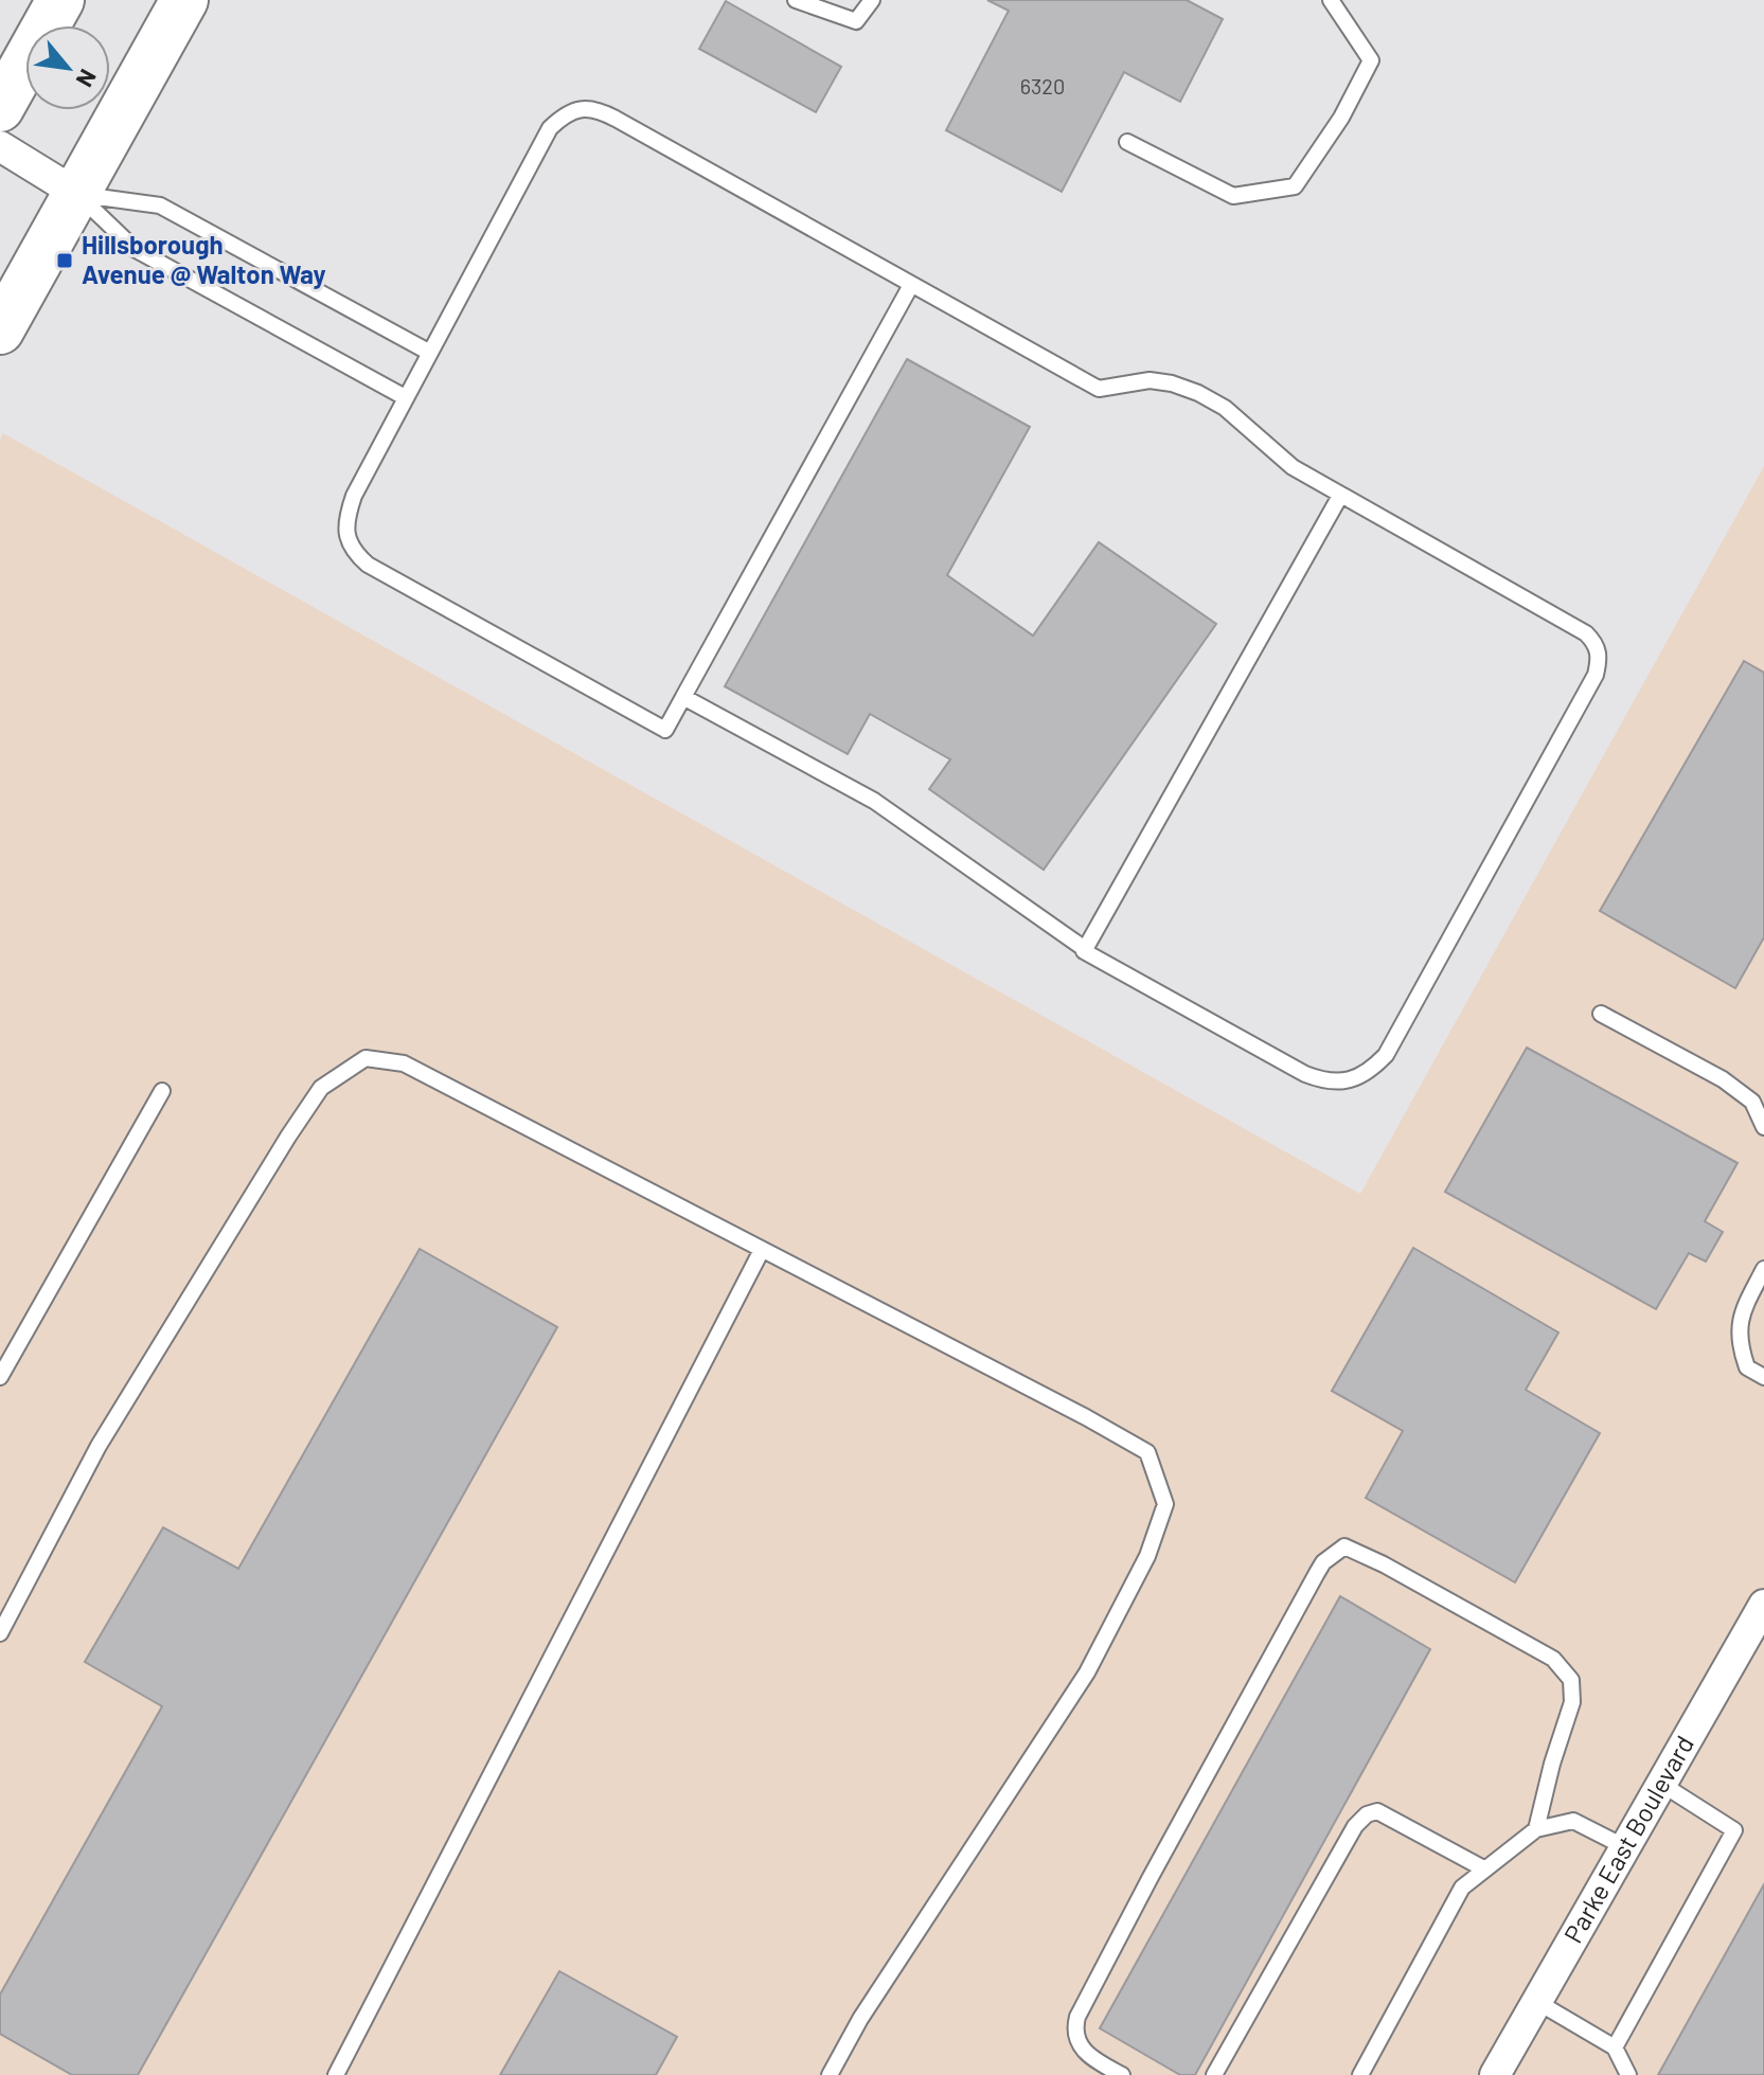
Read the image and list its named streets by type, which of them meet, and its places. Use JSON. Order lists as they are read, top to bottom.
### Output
{
  "streets": {
    "street": ["Parke East Boulevard"]
  },
  "places": {
    "transit": ["Hillsborough Avenue @ Walton Way"]
  },
  "house_numbers": ["6320"],
  "north": "bottom right"
}
